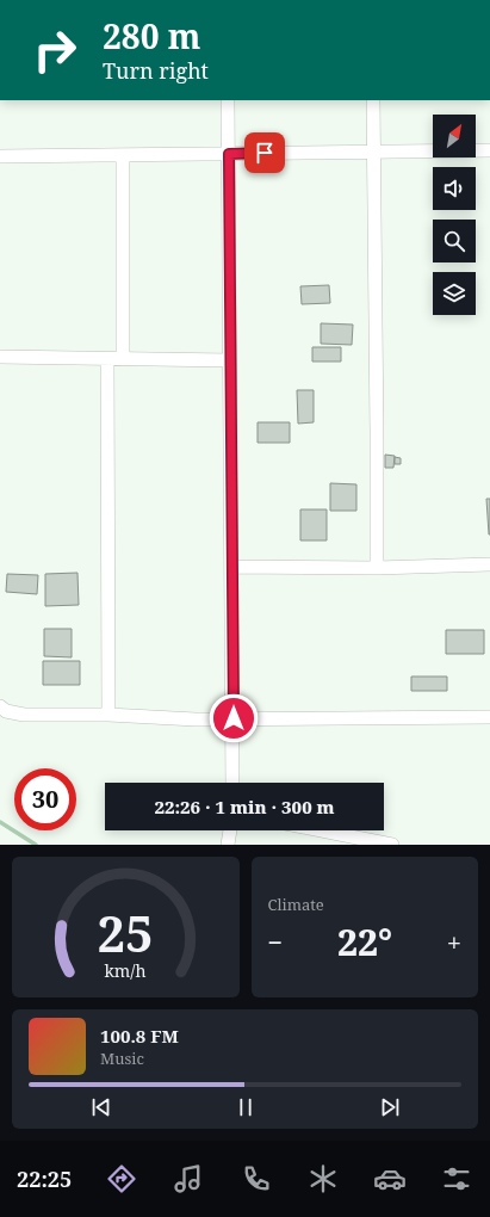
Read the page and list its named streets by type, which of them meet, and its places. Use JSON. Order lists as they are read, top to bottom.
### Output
{
  "north": "top right",
  "page": {
    "turn": ["280 m", "Turn right"],
    "limit": "30",
    "trip": "22:26 · 1 min · 300 m",
    "tile": "Climate",
    "heat": ["−", "22°", "+"],
    "song": ["100.8 FM", "Music"],
    "tabs": "22:25",
    "gauge": ["25", "km/h"]
  }
}
